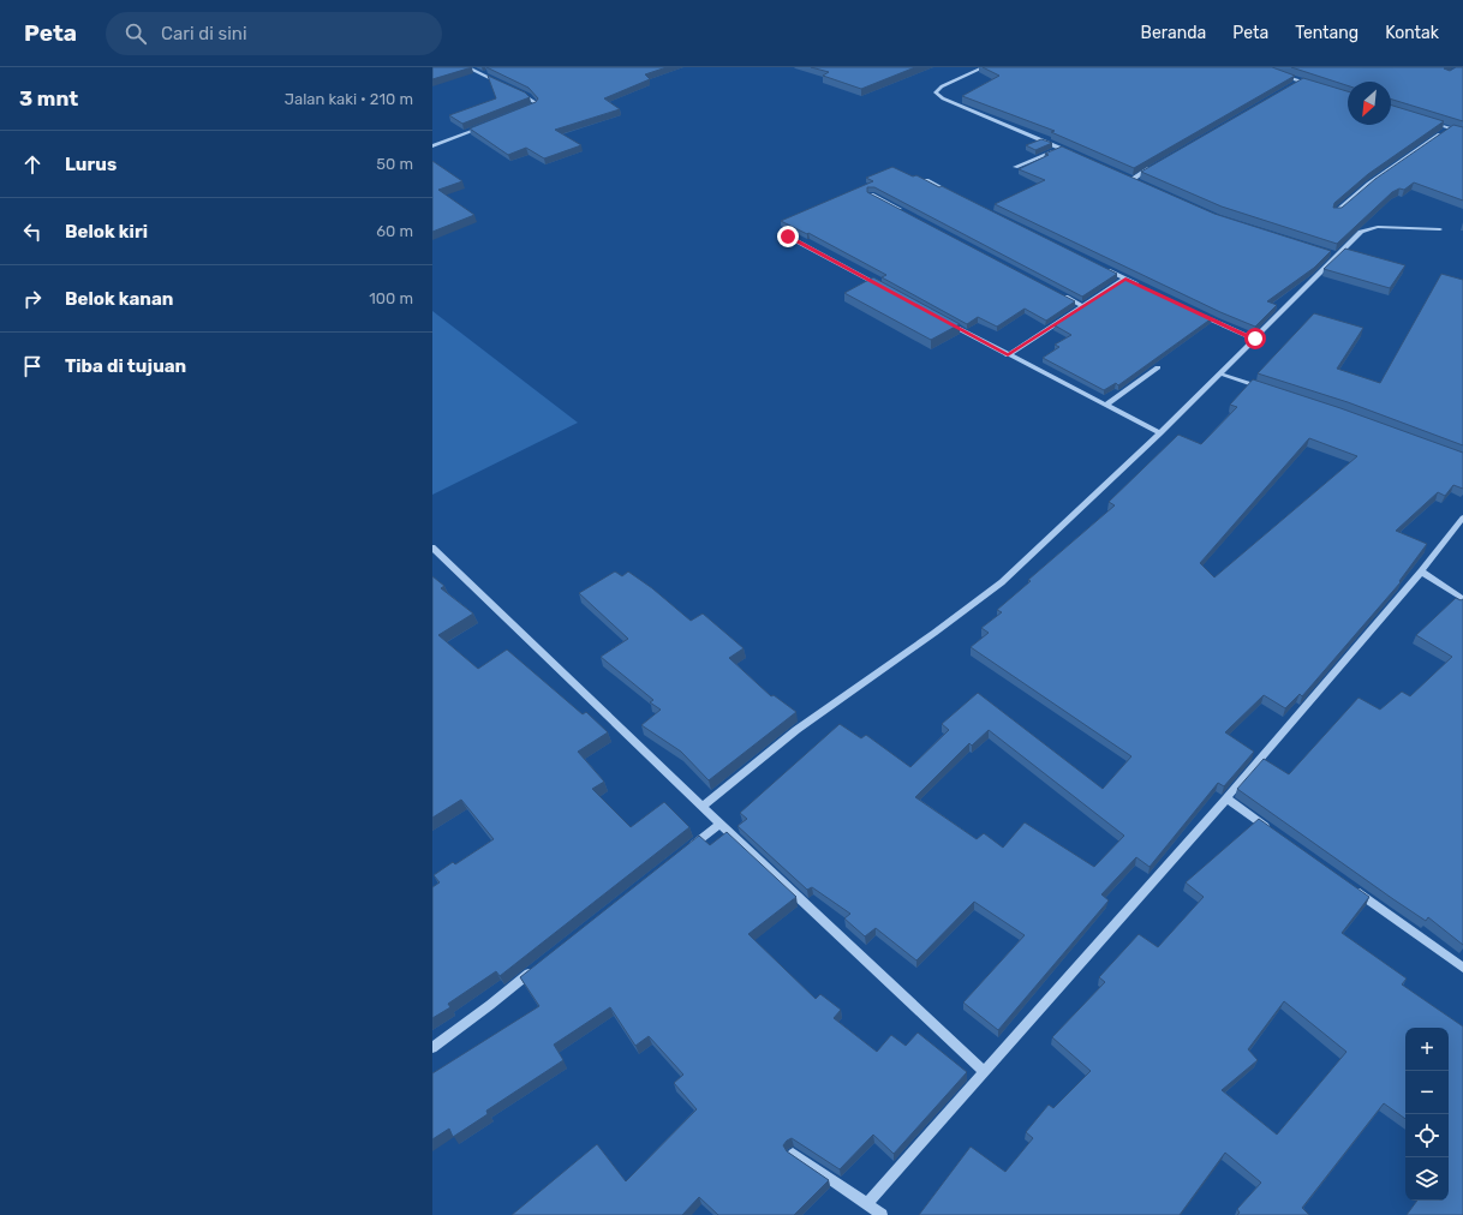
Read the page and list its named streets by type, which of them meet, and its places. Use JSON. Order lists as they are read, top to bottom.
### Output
{
  "north": "bottom left",
  "page": {
    "header": "Peta",
    "search": "Cari di sini",
    "nav": [
      "Beranda",
      "Peta",
      "Tentang",
      "Kontak"
    ],
    "heading": ["3 mnt", "Jalan kaki · 210 m"],
    "list": [
      ["Lurus", "50 m"],
      ["Belok kiri", "60 m"],
      ["Belok kanan", "100 m"],
      "Tiba di tujuan"
    ],
    "map_buttons": ["+", "−"]
  }
}
